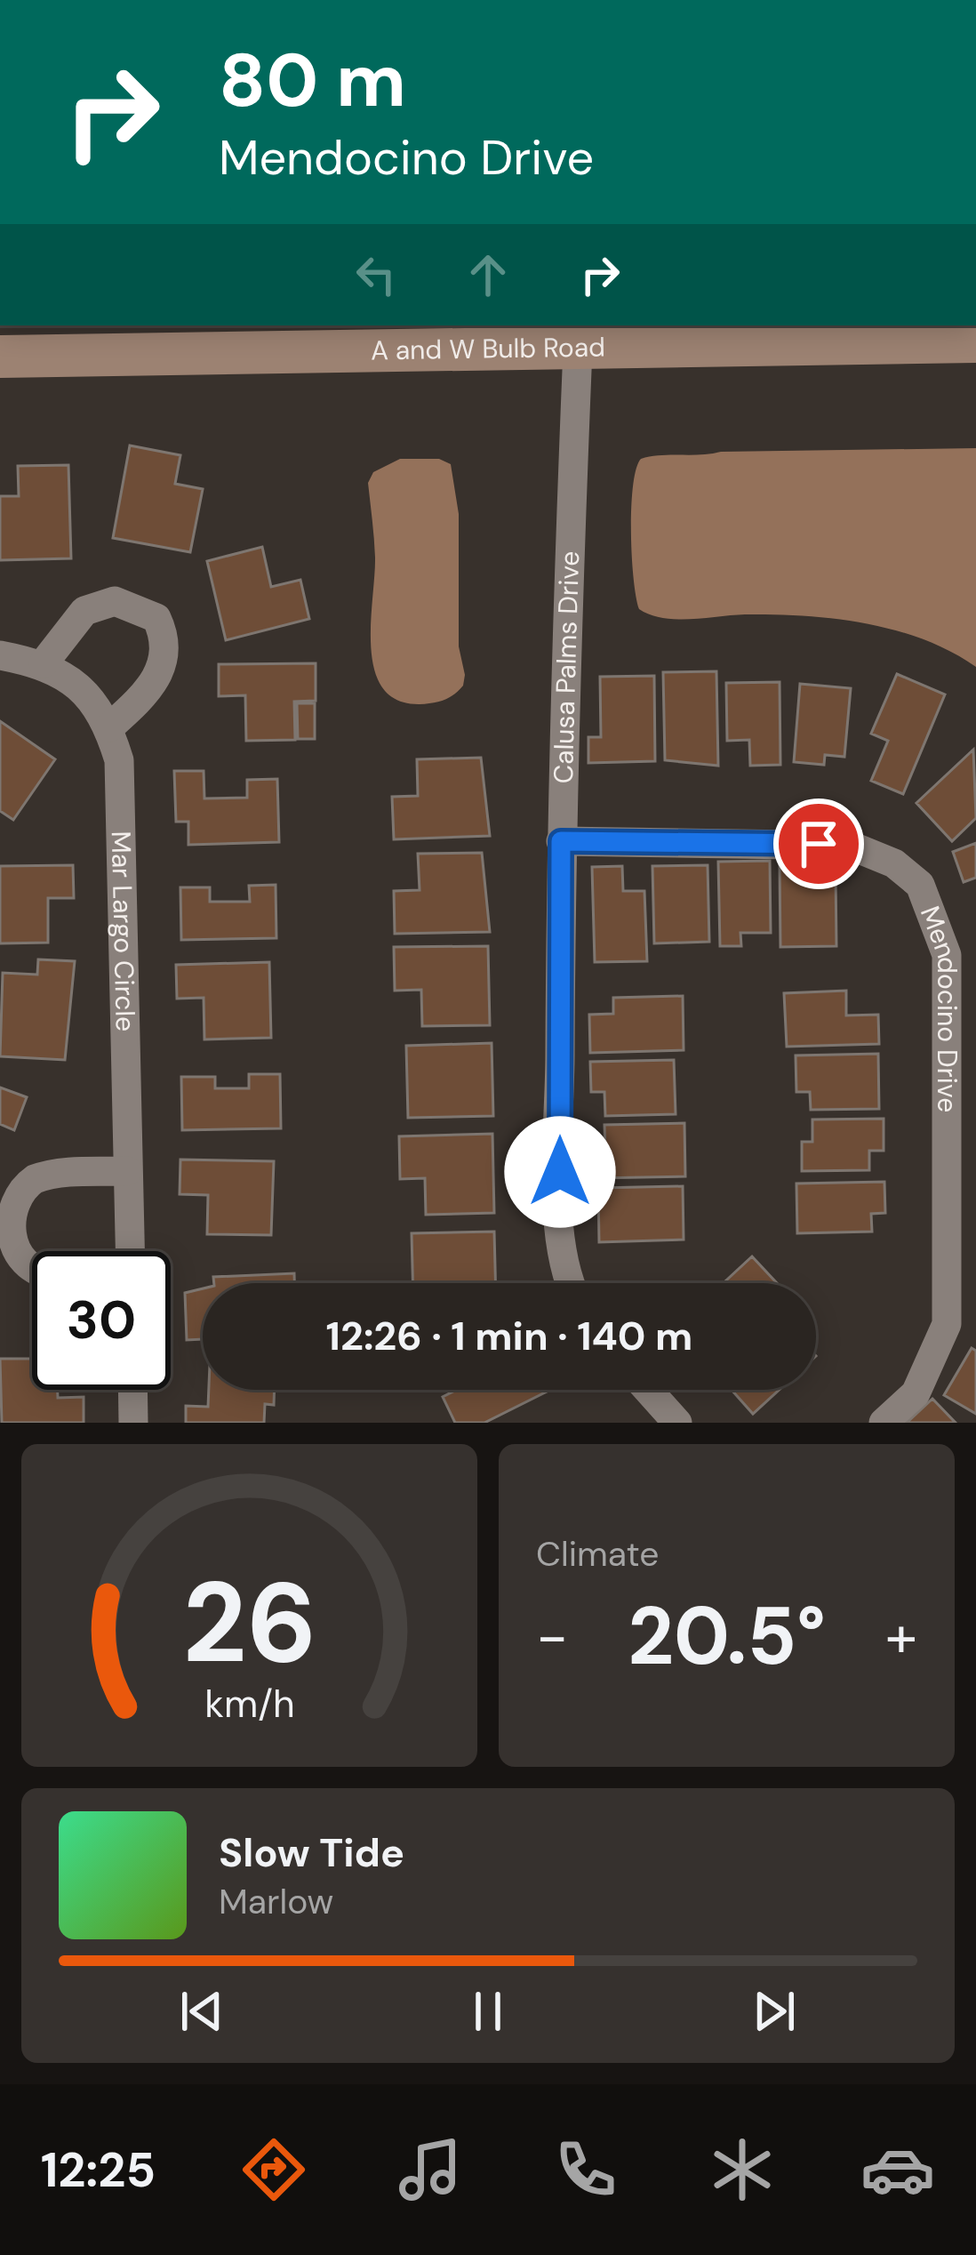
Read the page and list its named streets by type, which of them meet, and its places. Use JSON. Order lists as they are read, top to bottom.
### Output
{
  "streets": {
    "street": [
      "A and W Bulb Road",
      "Calusa Palms Drive",
      "Mar Largo Circle",
      "Mendocino Drive"
    ]
  },
  "crossings": [
    ["A and W Bulb Road", "Calusa Palms Drive"],
    ["Calusa Palms Drive", "Mendocino Drive"]
  ],
  "page": {
    "turn": ["80 m", "Mendocino Drive"],
    "limit": "30",
    "trip": "12:26 · 1 min · 140 m",
    "tile": "Climate",
    "heat": ["−", "20.5°", "+"],
    "song": ["Slow Tide", "Marlow"],
    "tabs": "12:25",
    "gauge": ["26", "km/h"]
  }
}
